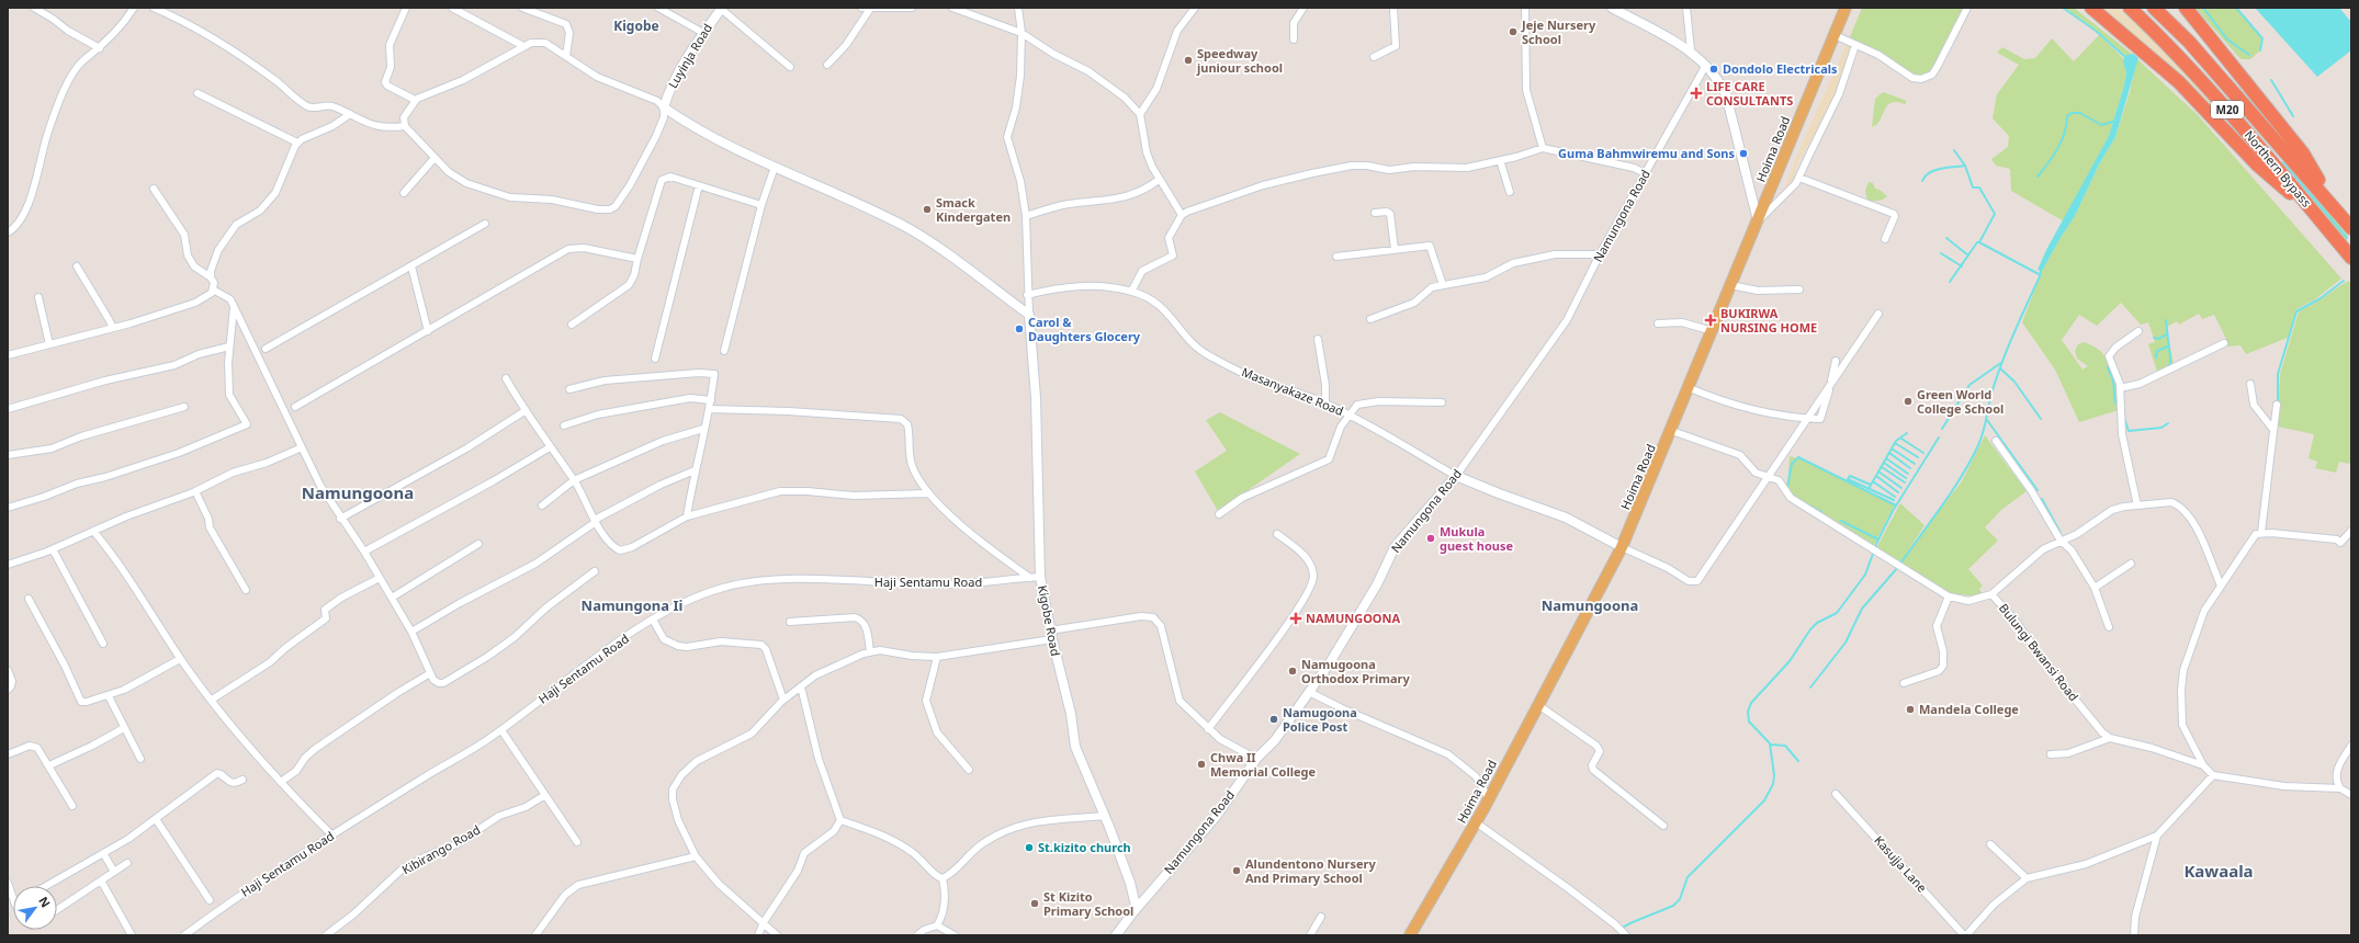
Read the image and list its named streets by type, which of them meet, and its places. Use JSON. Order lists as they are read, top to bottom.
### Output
{
  "streets": {
    "highway": ["M20", "Northern Bypass"],
    "main road": ["Hoima Road"],
    "street": [
      "Luyinja Road",
      "Namungona Road",
      "Masanyakaze Road",
      "Haji Sentamu Road",
      "Kigobe Road",
      "Bulungi Bwansi Road",
      "Kibirango Road",
      "Kasujja Lane"
    ]
  },
  "crossings": [
    ["Hoima Road", "Bulungi Bwansi Road"],
    ["Namungona Road", "Masanyakaze Road"],
    ["Namungona Road", "Kigobe Road"],
    ["Haji Sentamu Road", "Kigobe Road"]
  ],
  "districts": [
    "Kigobe",
    "Namungoona",
    "Namungona Ii",
    "Namungoona",
    "Kawaala"
  ],
  "places": {
    "other": [
      "Jeje Nursery School",
      "Speedway juniour school",
      "Dondolo Electricals",
      "Guma Bahmwiremu and Sons",
      "Smack Kindergaten",
      "Carol & Daughters Glocery",
      "Green World College School",
      "Mukula guest house",
      "Namugoona Orthodox Primary",
      "Mandela College",
      "Namugoona Police Post",
      "Chwa II Memorial College",
      "St.kizito church",
      "Alundentono Nursery And Primary School",
      "St Kizito Primary School"
    ],
    "health": ["LIFE CARE CONSULTANTS", "BUKIRWA NURSING HOME", "NAMUNGOONA"]
  },
  "north": "top right"
}
